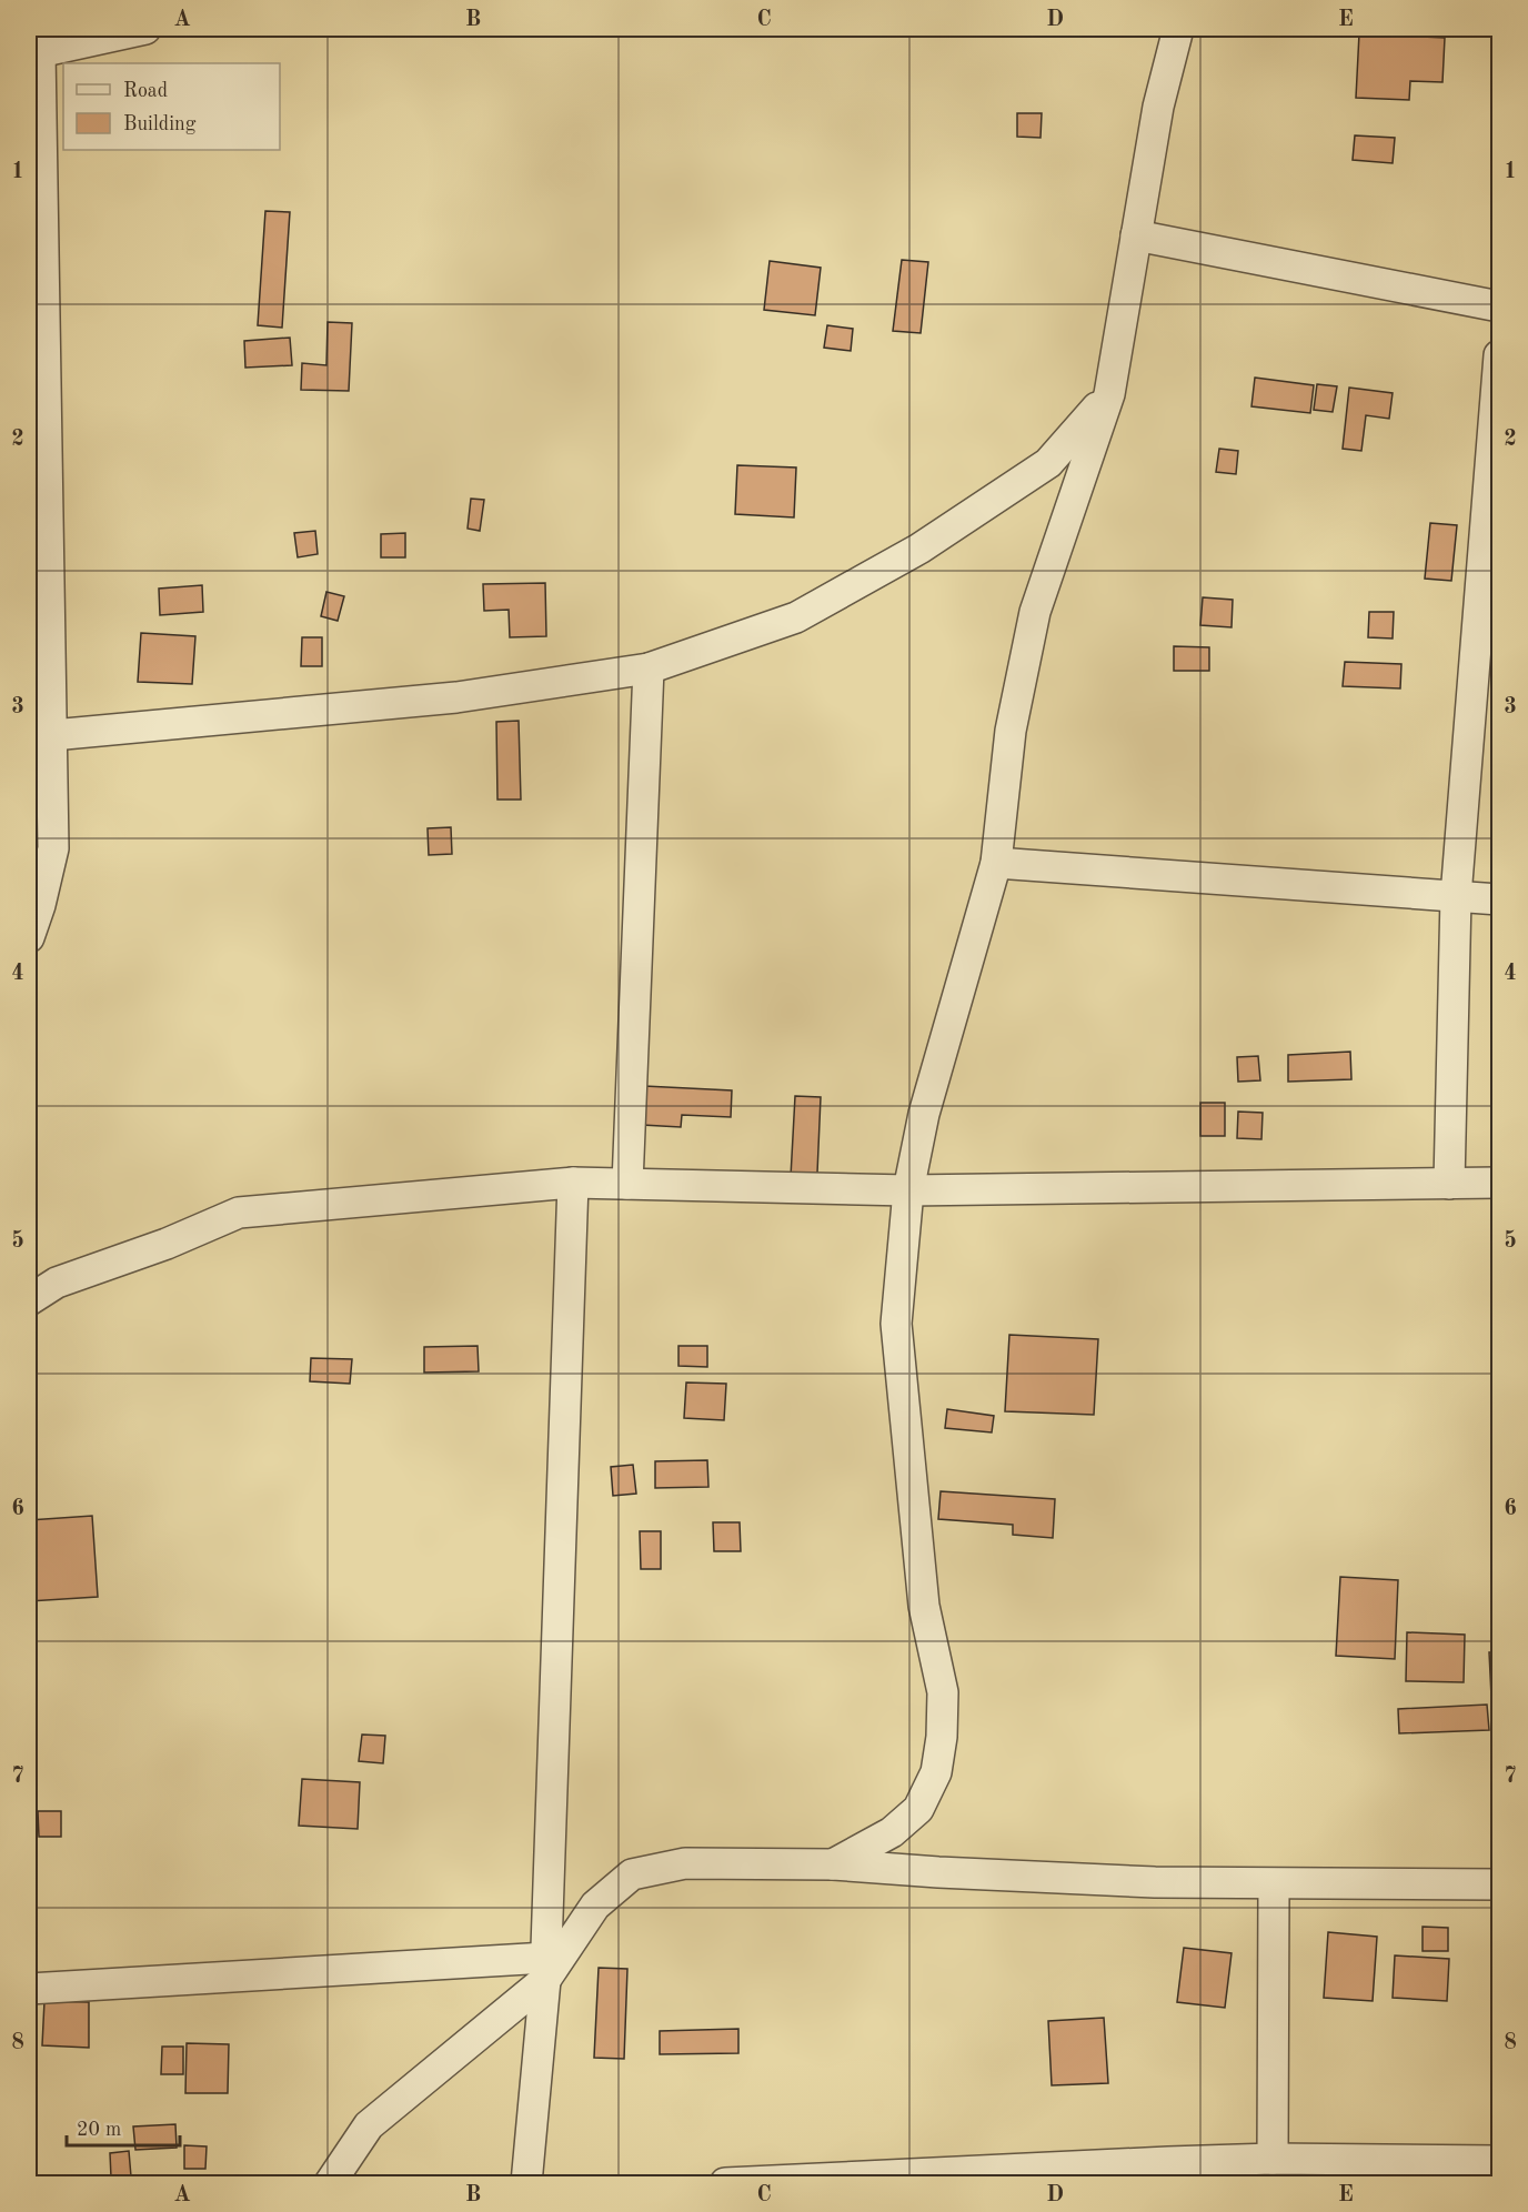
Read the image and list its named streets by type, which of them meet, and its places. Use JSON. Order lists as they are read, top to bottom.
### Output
{
  "legend": ["Road", "Building"],
  "scale_bar": "20 m",
  "grid": {
    "columns": [
      "A",
      "B",
      "C",
      "D",
      "E"
    ],
    "rows": [
      "1",
      "2",
      "3",
      "4",
      "5",
      "6",
      "7",
      "8"
    ]
  }
}
